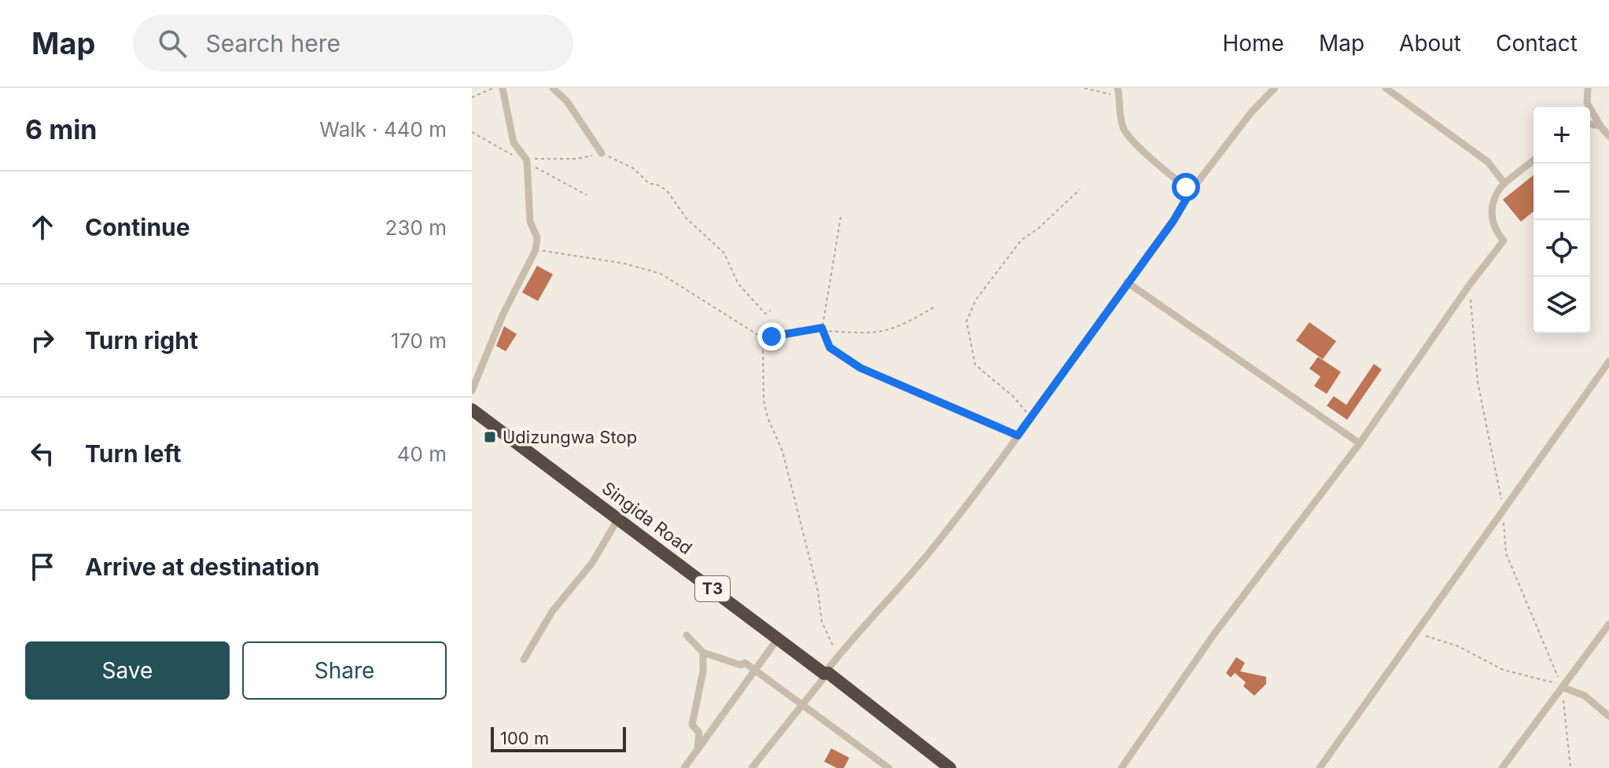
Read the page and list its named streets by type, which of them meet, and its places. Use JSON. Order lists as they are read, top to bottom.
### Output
{
  "streets": {
    "highway": ["Singida Road", "T3"]
  },
  "places": {
    "transit": ["Udizungwa Stop"]
  },
  "scale_bar": "100 m",
  "page": {
    "header": "Map",
    "search": "Search here",
    "nav": [
      "Home",
      "Map",
      "About",
      "Contact"
    ],
    "heading": ["6 min", "Walk · 440 m"],
    "map_buttons": ["+", "−"],
    "list": [
      ["Continue", "230 m"],
      ["Turn right", "170 m"],
      ["Turn left", "40 m"],
      "Arrive at destination"
    ],
    "buttons": ["Save", "Share"],
    "scale": "100 m"
  }
}
